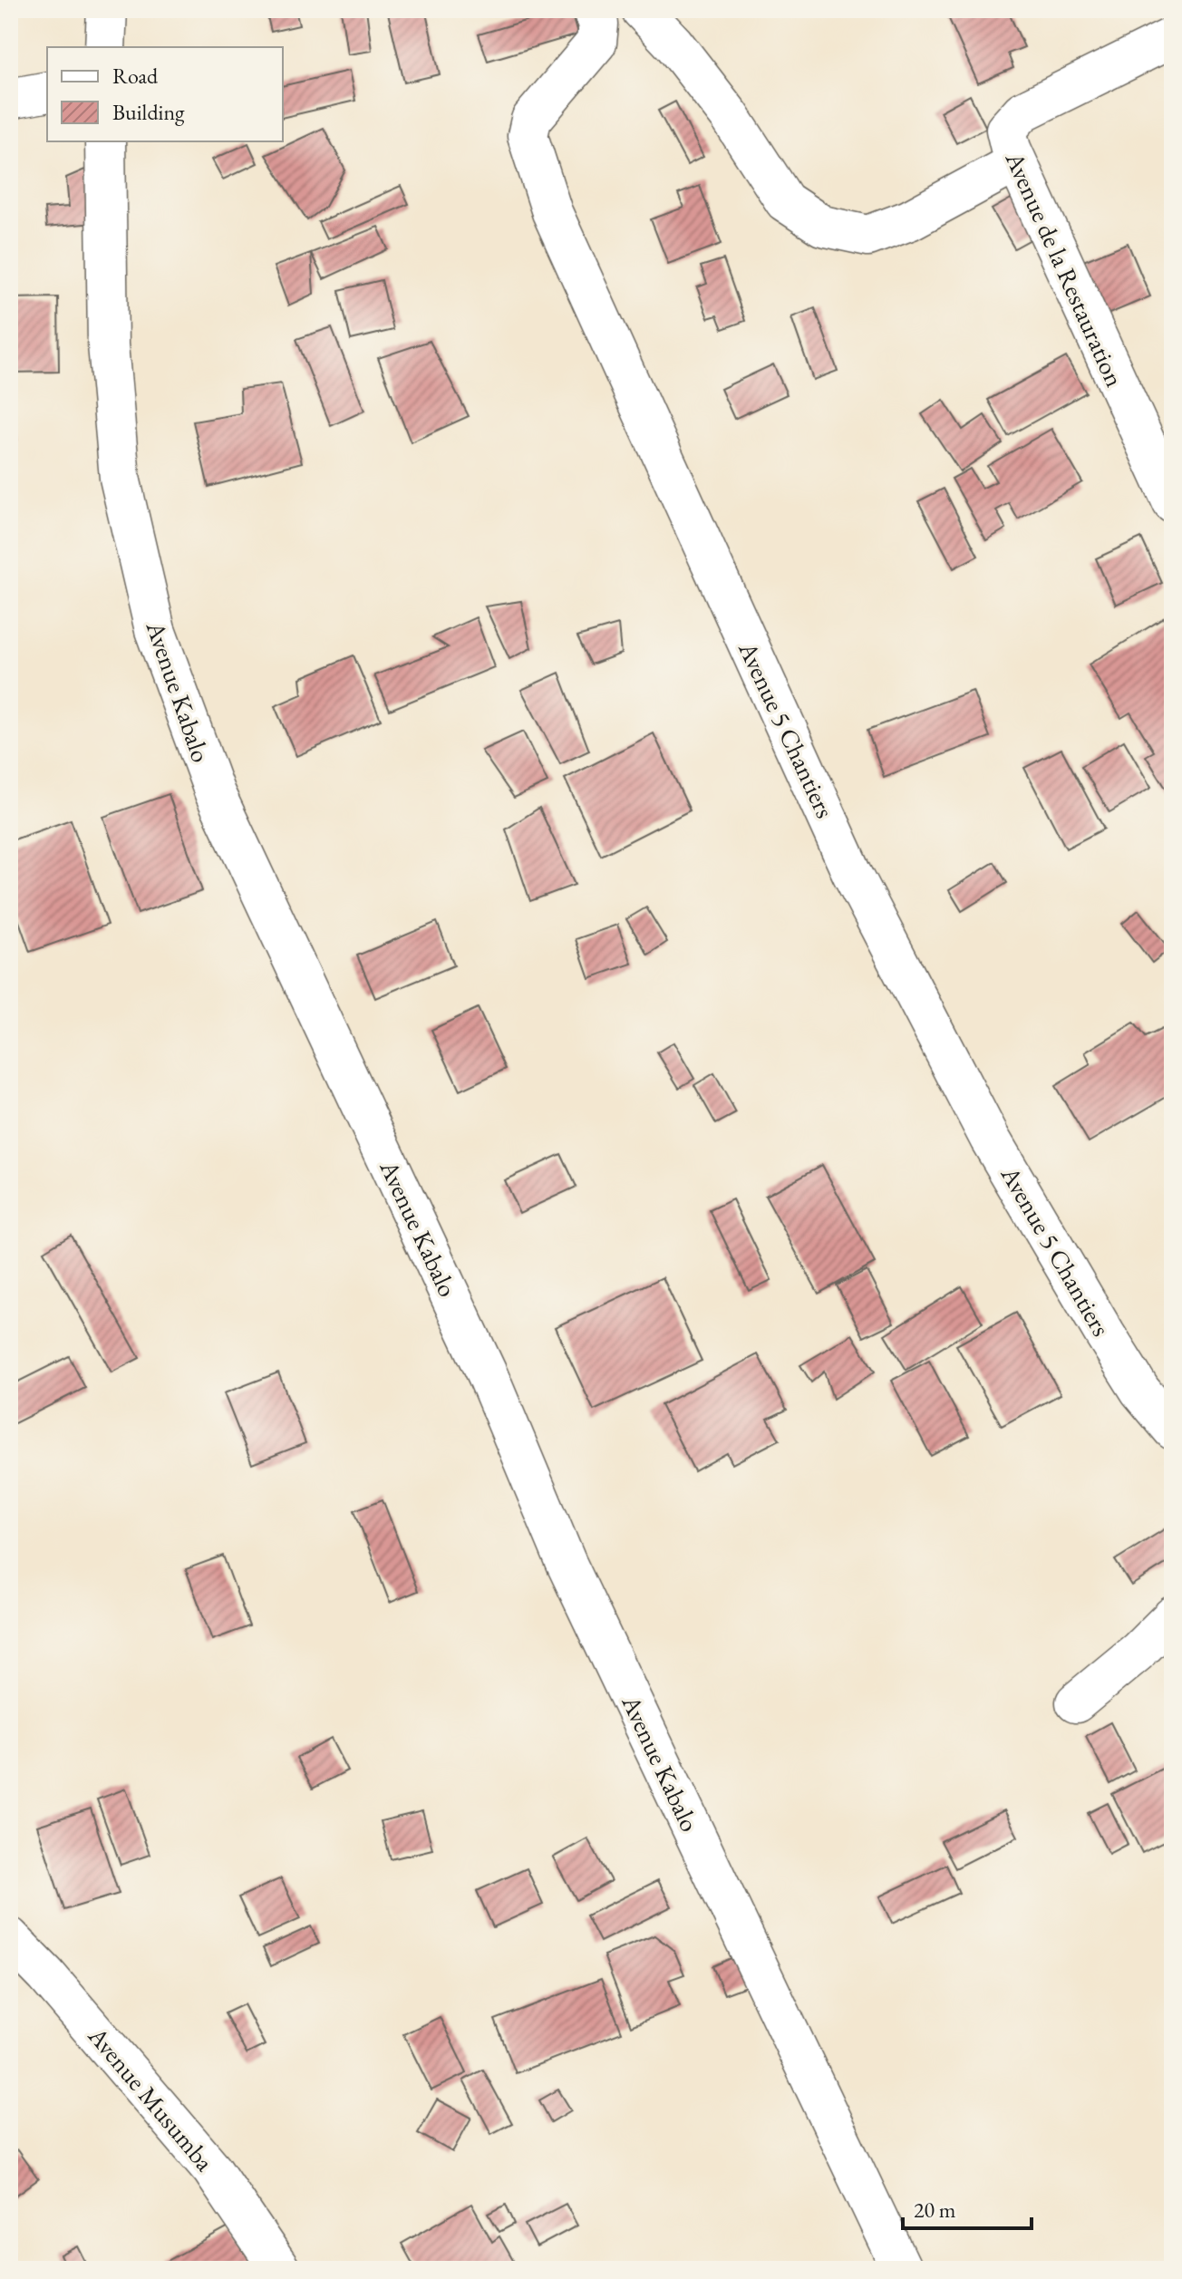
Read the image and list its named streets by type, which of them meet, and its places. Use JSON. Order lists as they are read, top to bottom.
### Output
{
  "streets": {
    "street": [
      "Avenue de la Restauration",
      "Avenue Kabalo",
      "Avenue 5 Chantiers",
      "Avenue Musumba"
    ]
  },
  "legend": ["Road", "Building"],
  "scale_bar": "20 m"
}
